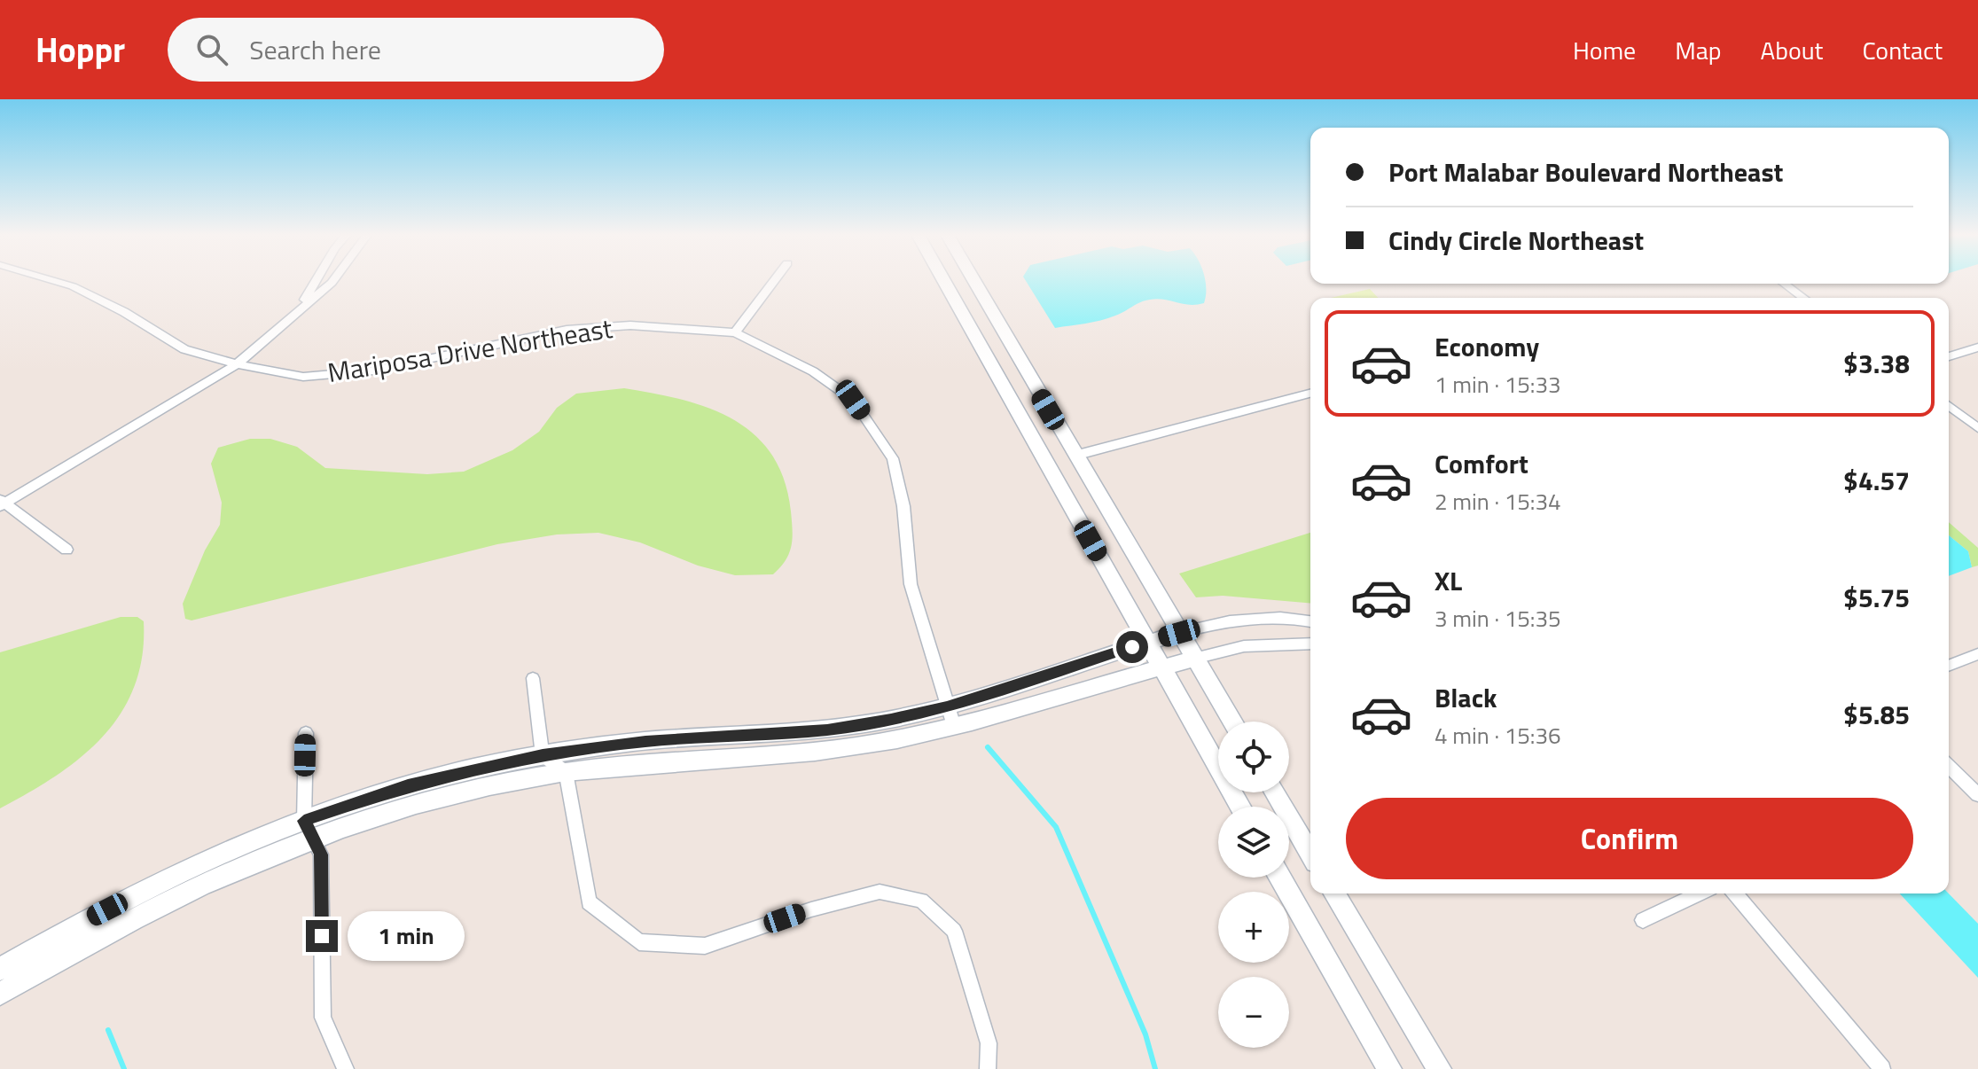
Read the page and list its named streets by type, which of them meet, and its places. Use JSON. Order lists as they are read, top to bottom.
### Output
{
  "streets": {
    "street": ["Mariposa Drive Northeast"]
  },
  "page": {
    "header": "Hoppr",
    "search": "Search here",
    "nav": [
      "Home",
      "Map",
      "About",
      "Contact"
    ],
    "banner": ["Port Malabar Boulevard Northeast", "Cindy Circle Northeast"],
    "list": [
      {
        "name": "Economy",
        "note": "1 min · 15:33",
        "value": "$3.38"
      },
      {
        "name": "Comfort",
        "note": "2 min · 15:34",
        "value": "$4.57"
      },
      {
        "name": "XL",
        "note": "3 min · 15:35",
        "value": "$5.75"
      },
      {
        "name": "Black",
        "note": "4 min · 15:36",
        "value": "$5.85"
      }
    ],
    "map_buttons": ["+", "−"],
    "buttons": "Confirm",
    "bubble": "1 min"
  }
}
